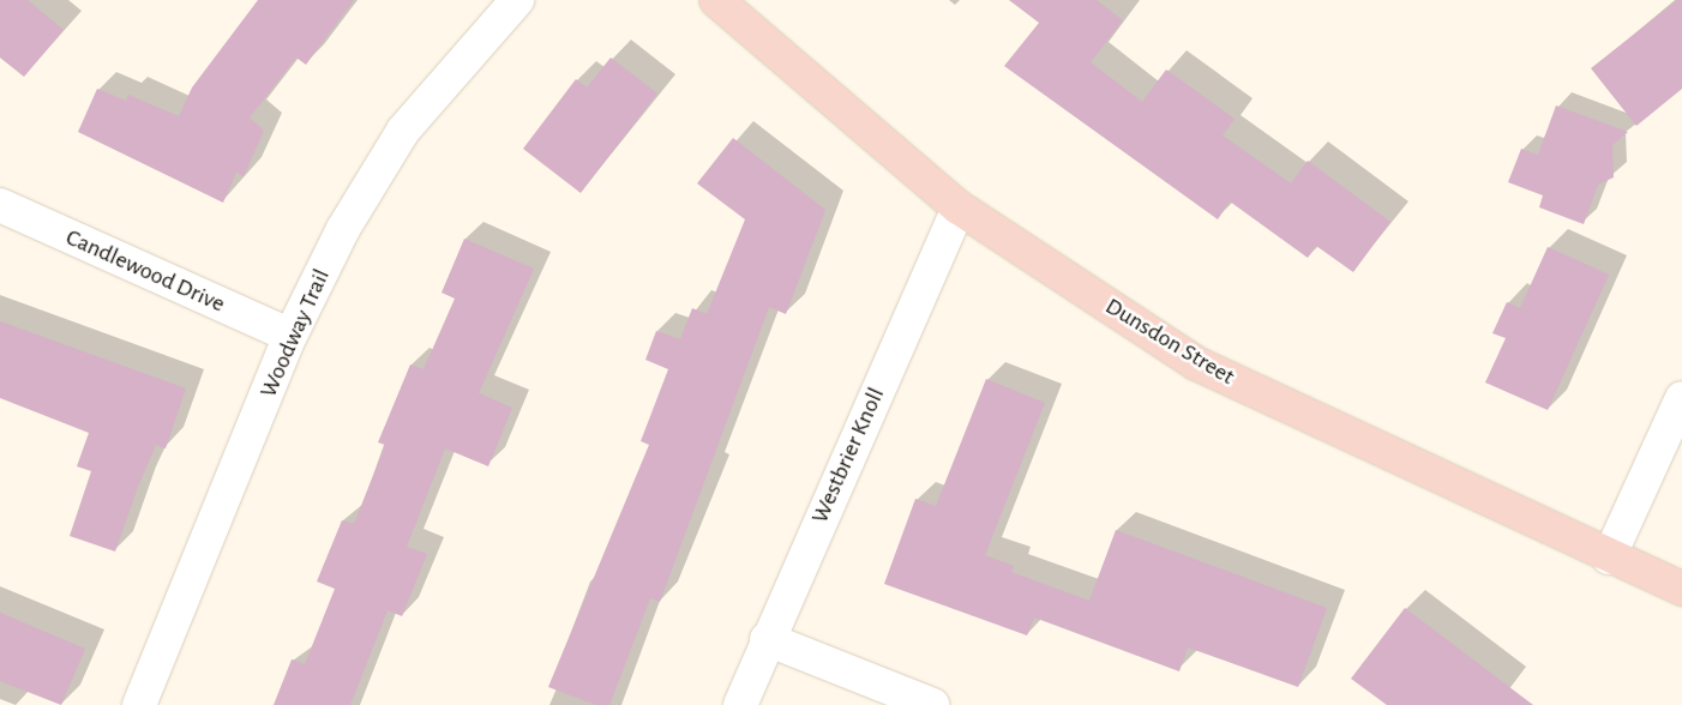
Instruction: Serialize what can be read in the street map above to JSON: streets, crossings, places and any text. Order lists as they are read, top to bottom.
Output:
{
  "streets": {
    "main road": ["Dunsdon Street"],
    "street": ["Candlewood Drive", "Woodway Trail", "Westbrier Knoll"]
  },
  "crossings": [
    ["Candlewood Drive", "Woodway Trail"],
    ["Dunsdon Street", "Westbrier Knoll"]
  ]
}
